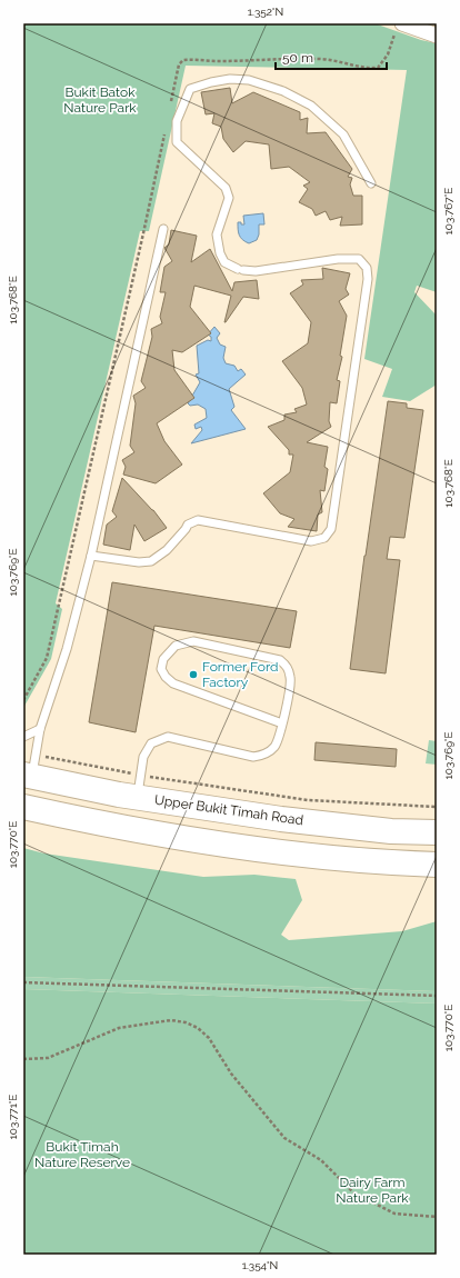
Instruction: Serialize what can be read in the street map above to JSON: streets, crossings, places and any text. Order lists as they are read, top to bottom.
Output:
{
  "streets": {
    "highway": ["Upper Bukit Timah Road"]
  },
  "parks": ["Bukit Batok Nature Park", "Bukit Timah Nature Reserve", "Dairy Farm Nature Park"],
  "places": ["Former Ford Factory"],
  "scale_bar": "50 m",
  "coordinates": [
    "1.352°N",
    "103.767°E",
    "103.768°E",
    "103.769°E",
    "103.770°E",
    "103.771°E",
    "1.354°N"
  ]
}
